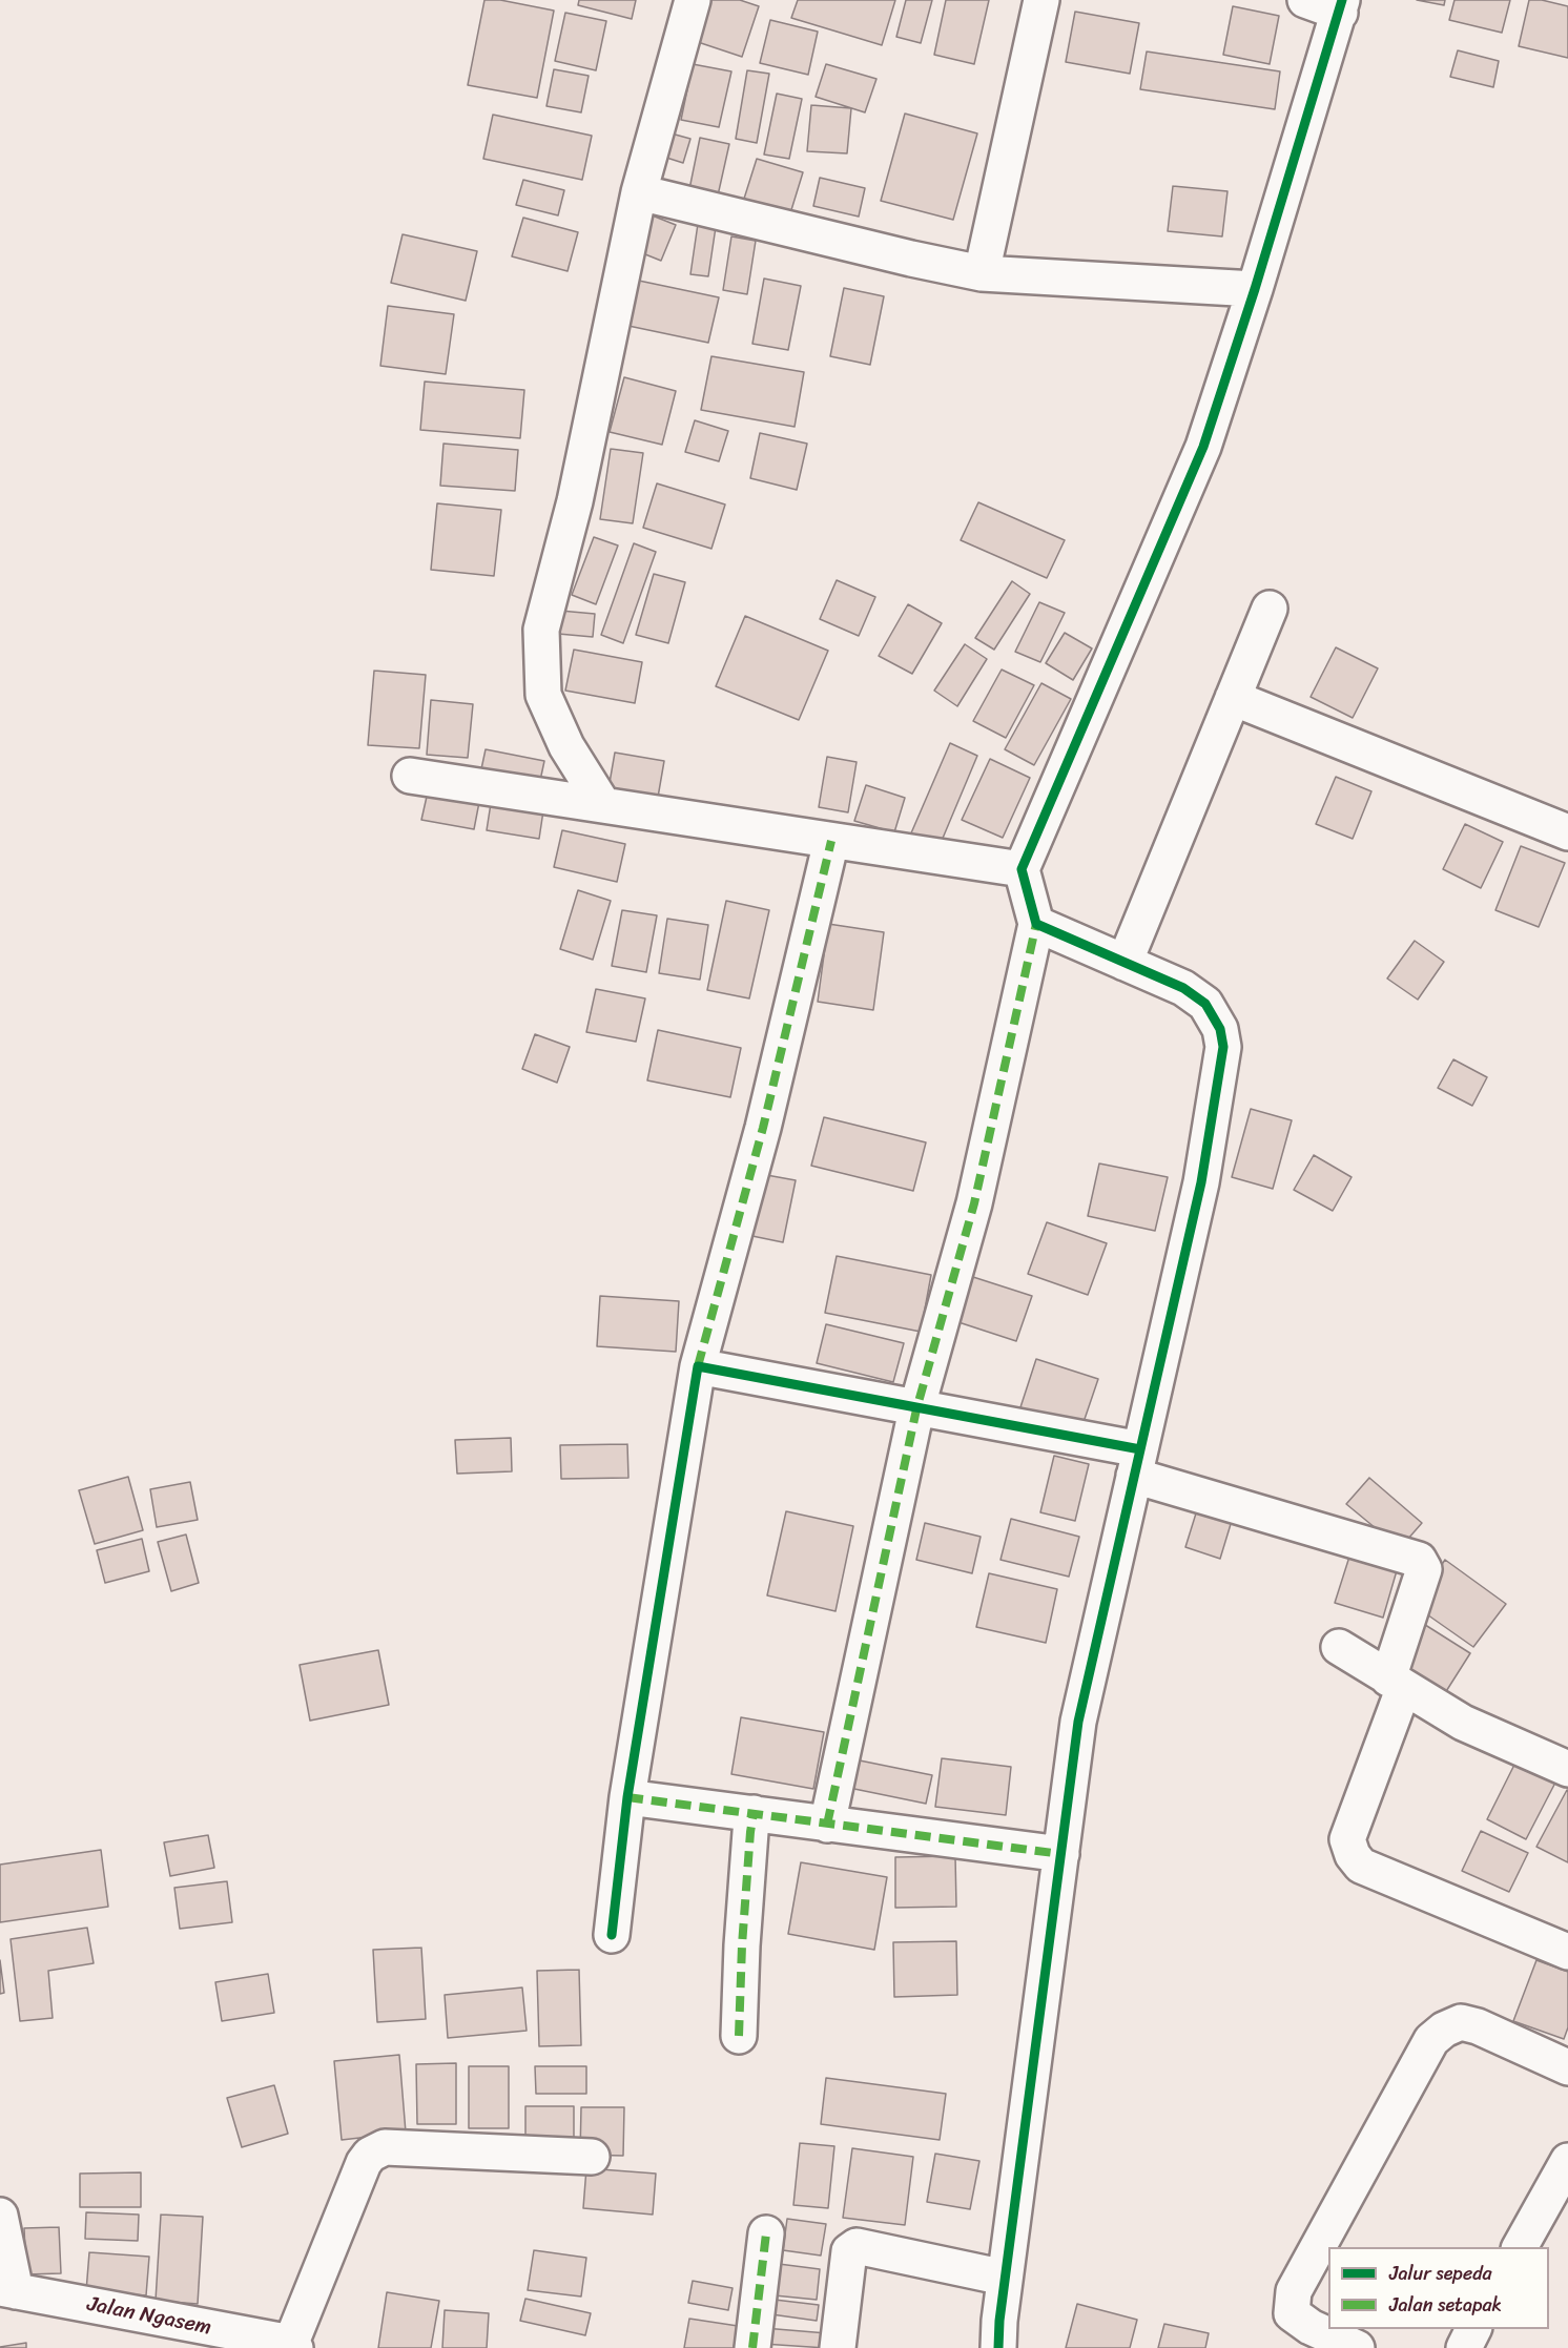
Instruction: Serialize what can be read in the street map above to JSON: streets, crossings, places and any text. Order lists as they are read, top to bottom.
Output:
{
  "streets": {
    "street": ["Jalan Ngasem"]
  },
  "legend": ["Jalur sepeda", "Jalan setapak"]
}
